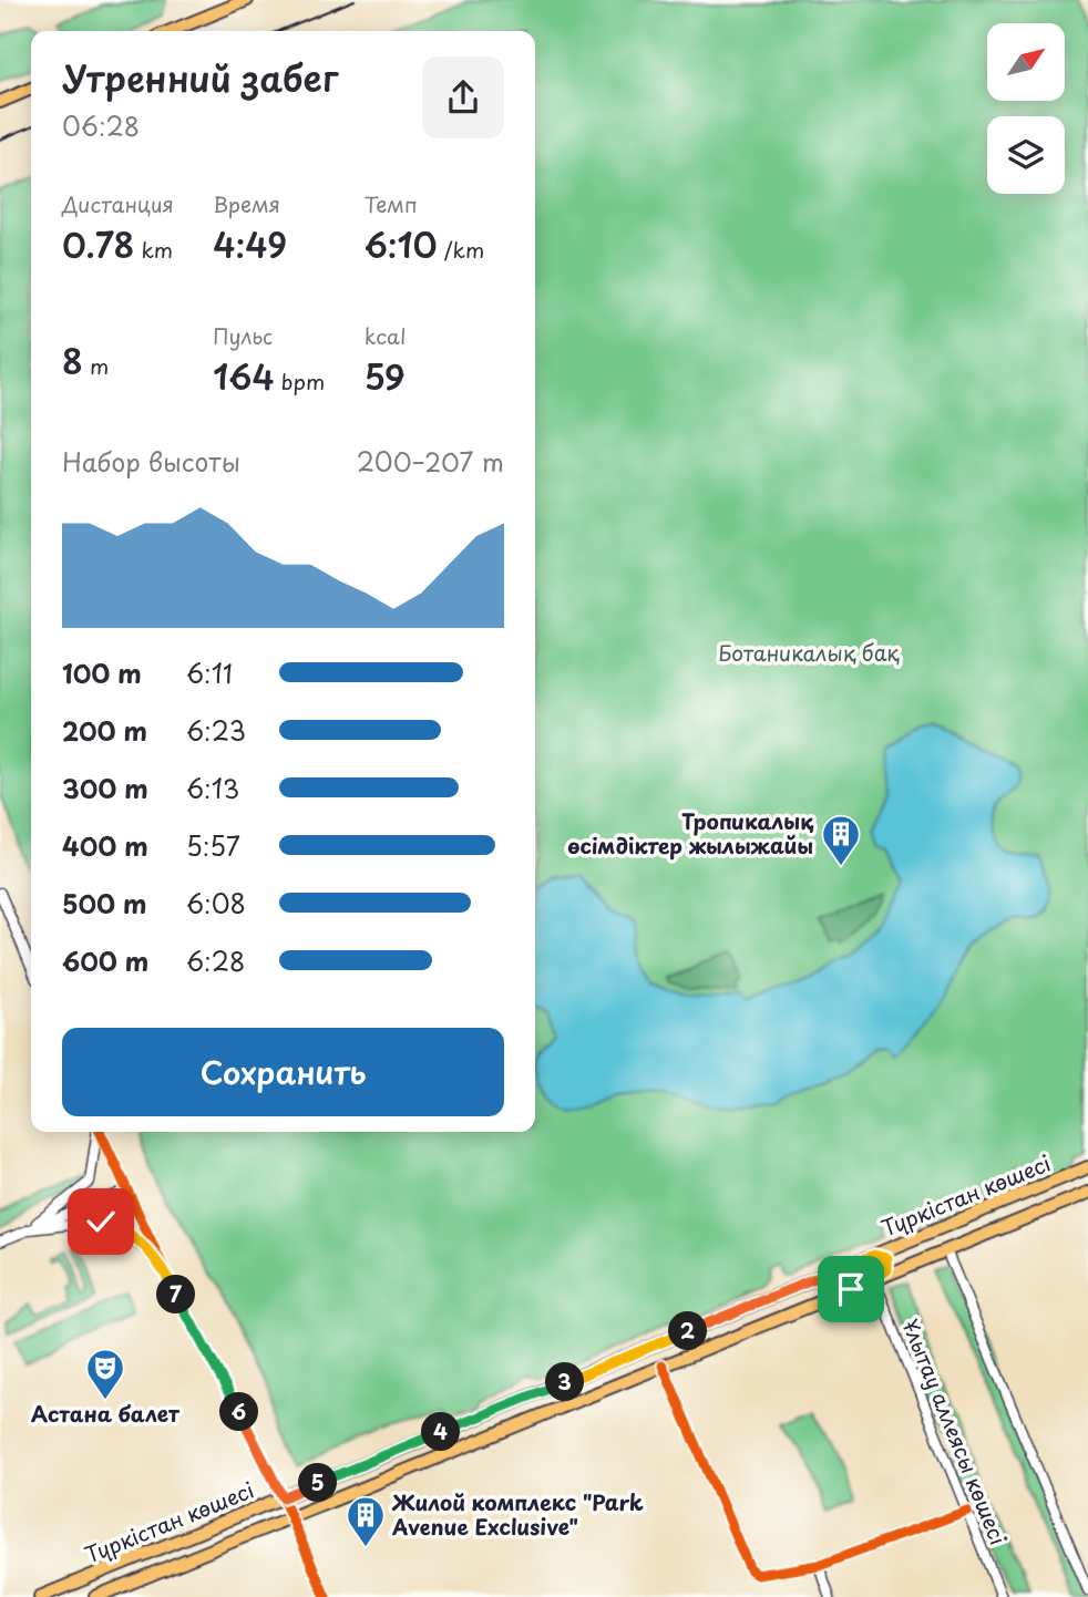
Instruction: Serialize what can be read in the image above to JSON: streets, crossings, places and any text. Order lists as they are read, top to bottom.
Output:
{
  "streets": {
    "main road": ["Түркістан көшесі"],
    "street": ["Ұлытау аллеясы көшесі"]
  },
  "crossings": [
    ["Түркістан көшесі", "Ұлытау аллеясы көшесі"]
  ],
  "parks": ["Ботаникалық бақ"],
  "places": {
    "building": ["Тропикалық өсімдіктер жылыжайы", "Жилой комплекс \"Park Avenue Exclusive\""],
    "theatre": ["Астана балет"]
  },
  "north": "top right",
  "page": {
    "heading": ["Утренний забег", "06:28"],
    "stats": [
      ["Дистанция", "0.78 km"],
      ["Время", "4:49"],
      ["Темп", "6:10 /km"],
      ["8 m"],
      ["Пульс", "164 bpm"],
      ["kcal", "59"]
    ],
    "chart": ["Набор высоты", "200–207 m"],
    "list": [
      {
        "name": "100 m",
        "note": "6:11"
      },
      {
        "name": "200 m",
        "note": "6:23"
      },
      {
        "name": "300 m",
        "note": "6:13"
      },
      {
        "name": "400 m",
        "note": "5:57"
      },
      {
        "name": "500 m",
        "note": "6:08"
      },
      {
        "name": "600 m",
        "note": "6:28"
      }
    ],
    "buttons": "Сохранить",
    "pins": [
      "7",
      "2",
      "3",
      "6",
      "4",
      "5"
    ]
  }
}
